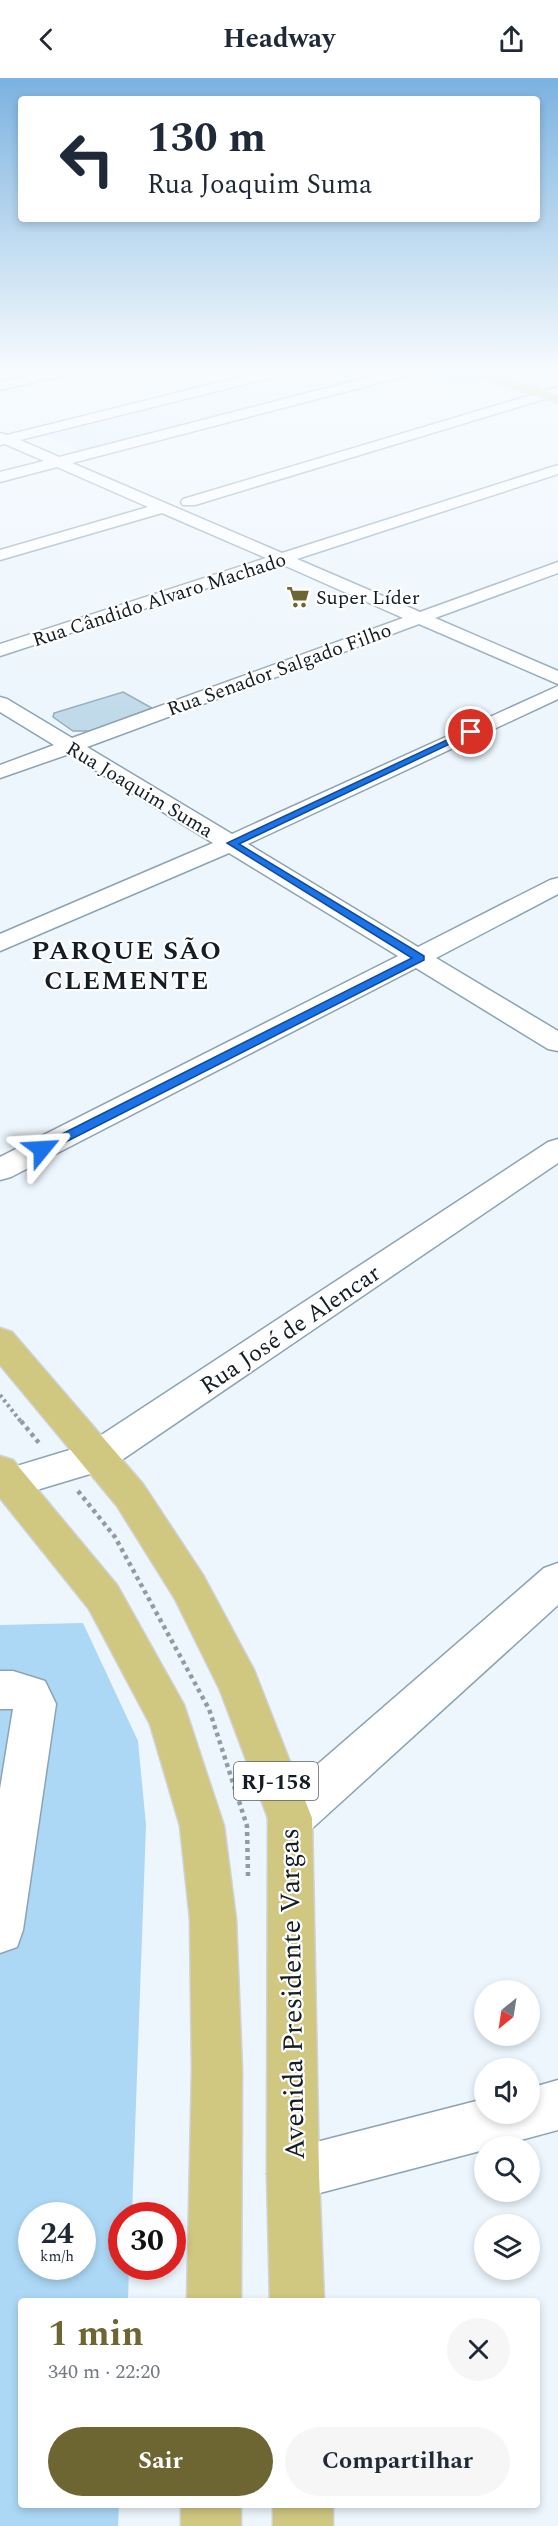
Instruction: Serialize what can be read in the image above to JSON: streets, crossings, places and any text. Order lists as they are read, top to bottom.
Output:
{
  "streets": {
    "main road": ["RJ-158", "Avenida Presidente Vargas"],
    "street": [
      "Rua Cândido Alvaro Machado",
      "Rua Senador Salgado Filho",
      "Rua Joaquim Suma",
      "Rua José de Alencar"
    ]
  },
  "crossings": [
    ["Rua Senador Salgado Filho", "Rua Joaquim Suma"],
    ["Rua José de Alencar", "Avenida Presidente Vargas"]
  ],
  "districts": ["PARQUE SÃO CLEMENTE"],
  "places": {
    "supermarket": ["Super Líder"]
  },
  "north": "bottom left",
  "page": {
    "header": "Headway",
    "turn": ["130 m", "Rua Joaquim Suma"],
    "speed": "24 km/h",
    "limit": "30",
    "heading": ["1 min", "340 m · 22:20"],
    "buttons": ["Sair", "Compartilhar"]
  }
}
